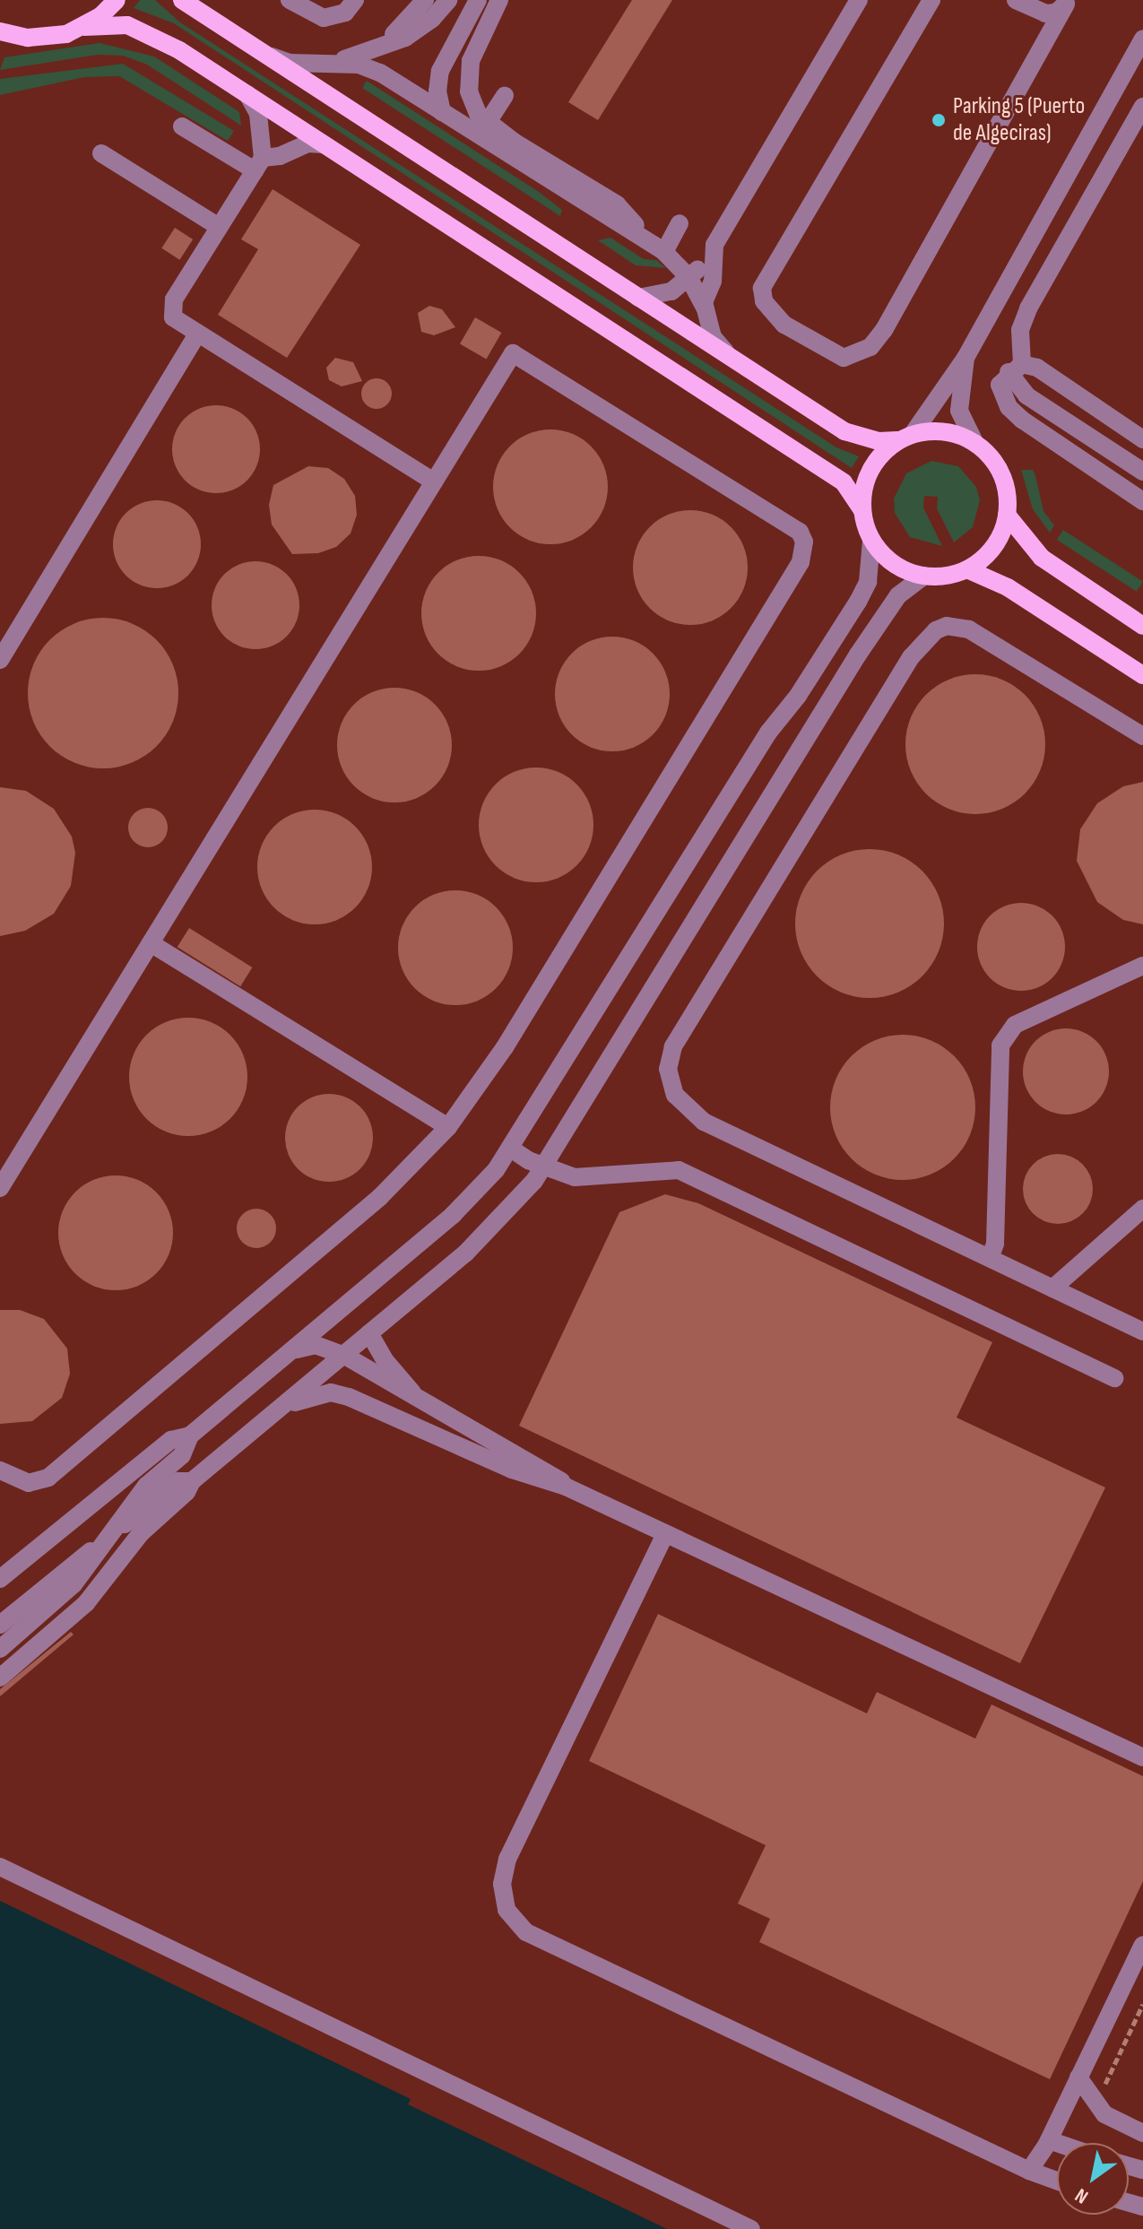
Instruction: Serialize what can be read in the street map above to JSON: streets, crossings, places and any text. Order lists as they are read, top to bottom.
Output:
{
  "places": ["Parking 5 (Puerto de Algeciras)"],
  "north": "bottom left"
}
